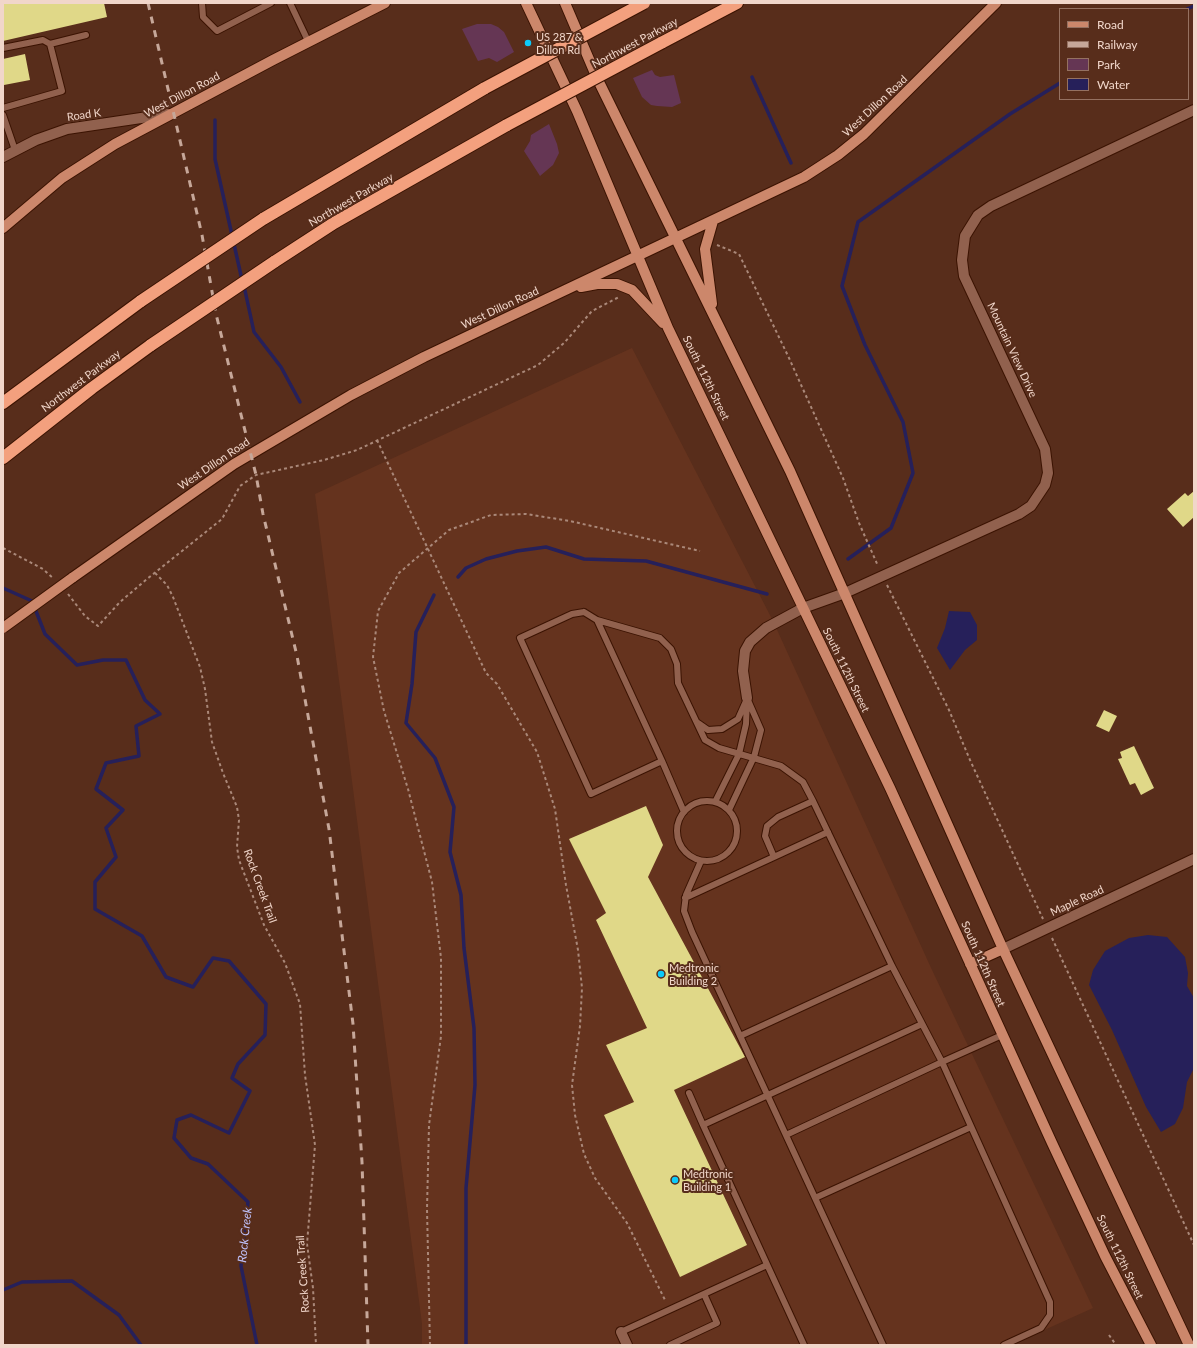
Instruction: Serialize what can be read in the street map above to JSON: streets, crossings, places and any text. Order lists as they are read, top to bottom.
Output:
{
  "streets": {
    "highway": ["Northwest Parkway"],
    "main road": ["West Dillon Road", "South 112th Street", "Maple Road"],
    "street": ["Road K", "Mountain View Drive"],
    "path": ["Rock Creek Trail"]
  },
  "crossings": [
    ["West Dillon Road", "Road K"],
    ["West Dillon Road", "South 112th Street"],
    ["Mountain View Drive", "South 112th Street"],
    ["South 112th Street", "Maple Road"]
  ],
  "water": ["Rock Creek"],
  "places": ["US 287 & Dillon Rd", "Medtronic Building 2", "Medtronic Building 1"],
  "legend": [
    "Road",
    "Railway",
    "Park",
    "Water"
  ]
}
